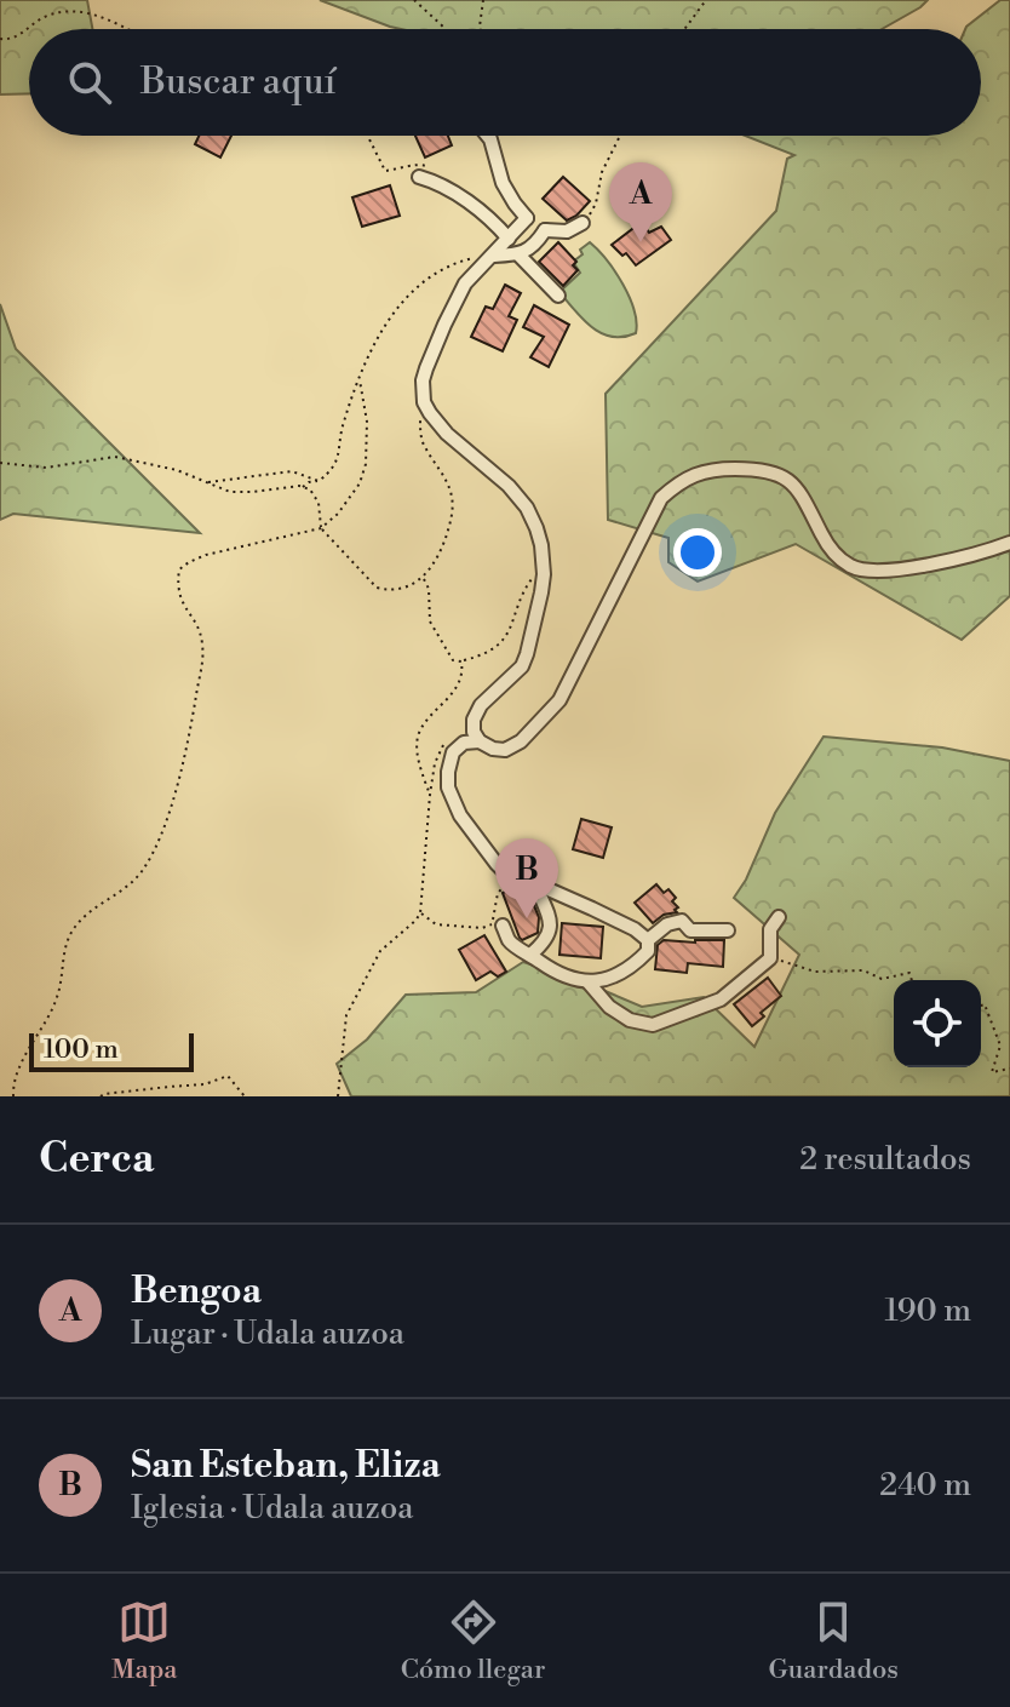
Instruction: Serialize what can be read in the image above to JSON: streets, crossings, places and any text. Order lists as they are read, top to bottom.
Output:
{
  "scale_bar": "100 m",
  "page": {
    "search": "Buscar aquí",
    "pins": ["A", "B"],
    "scale": "100 m",
    "heading": ["Cerca", "2 resultados"],
    "list": [
      {
        "mark": "A",
        "name": "Bengoa",
        "note": "Lugar · Udala auzoa",
        "value": "190 m"
      },
      {
        "mark": "B",
        "name": "San Esteban, Eliza",
        "note": "Iglesia · Udala auzoa",
        "value": "240 m"
      }
    ],
    "nav": ["Mapa", "Cómo llegar", "Guardados"]
  }
}
